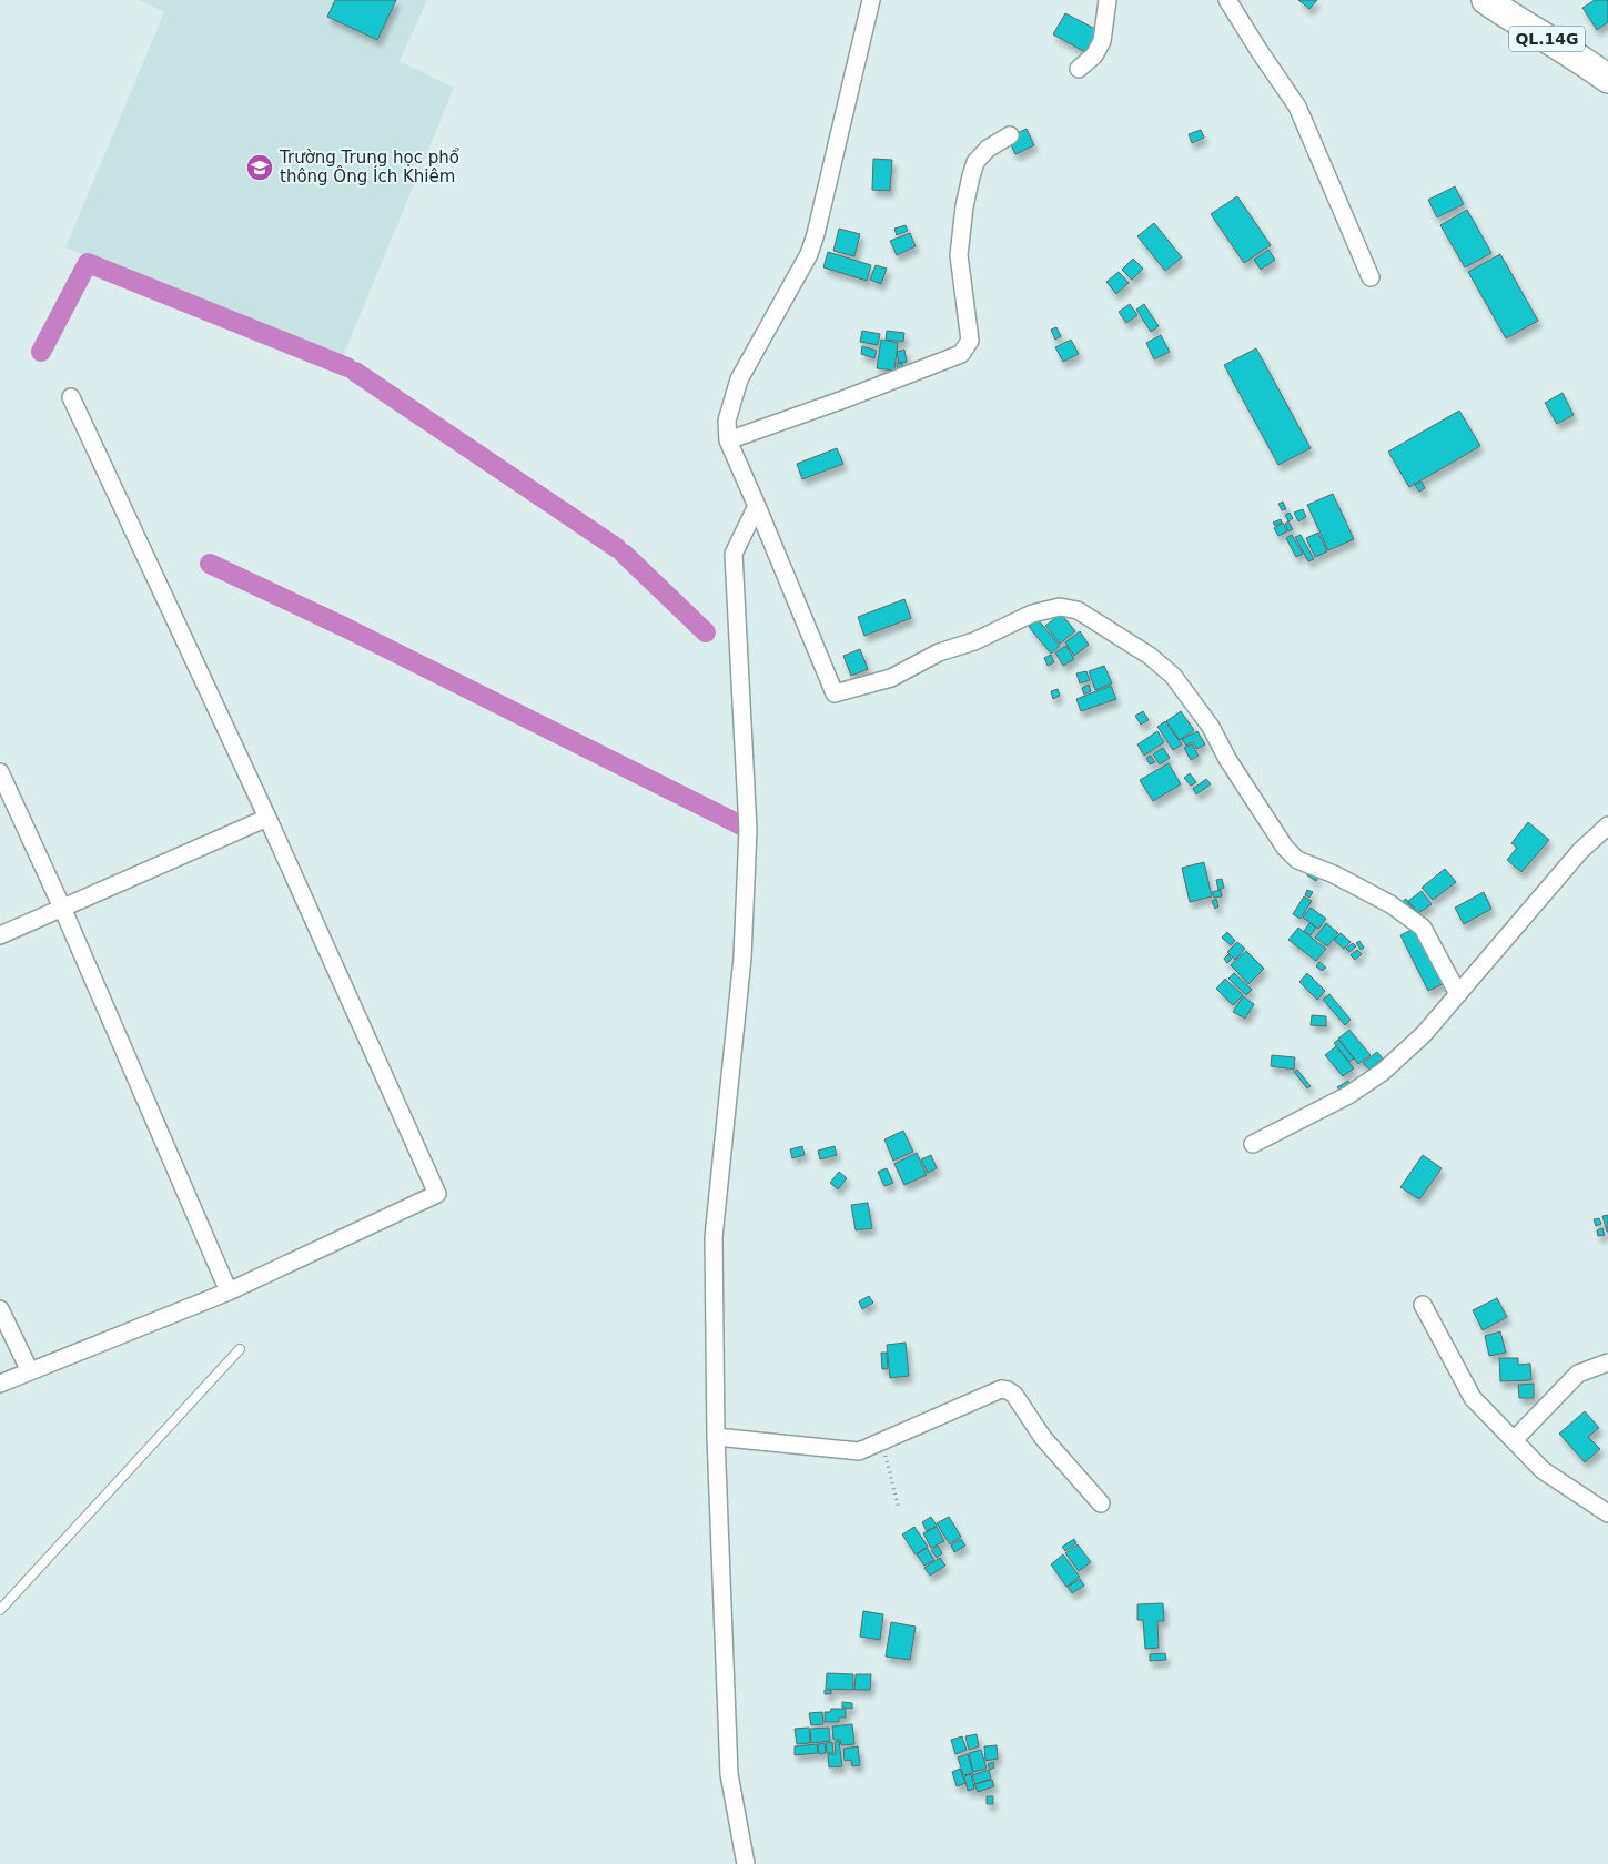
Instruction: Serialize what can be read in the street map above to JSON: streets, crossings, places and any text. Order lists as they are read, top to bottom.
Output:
{
  "streets": {
    "main road": ["QL.14G"]
  },
  "places": {
    "school or university": ["Trường Trung học phổ thông Ông Ích Khiêm"]
  }
}
